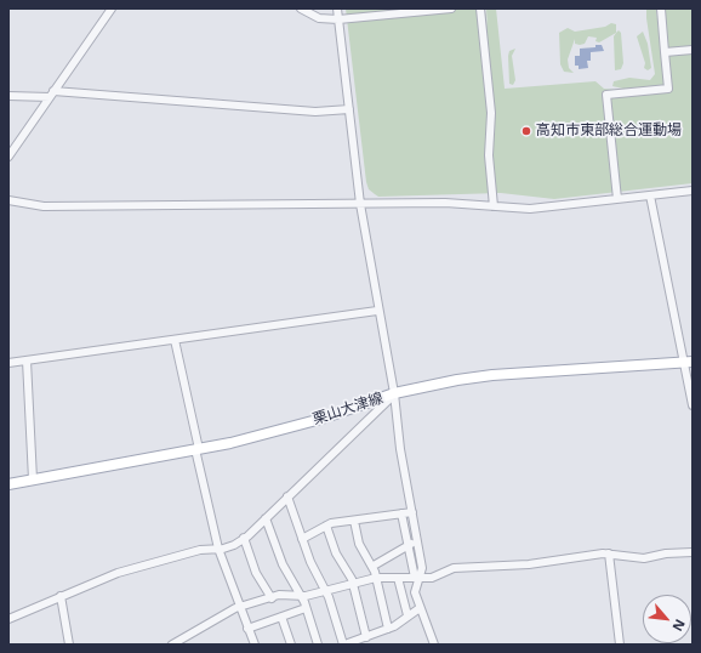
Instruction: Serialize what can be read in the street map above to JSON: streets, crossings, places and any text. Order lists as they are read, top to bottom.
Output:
{
  "streets": {
    "main road": ["栗山大津線"]
  },
  "places": ["高知市東部総合運動場"],
  "north": "bottom right"
}
